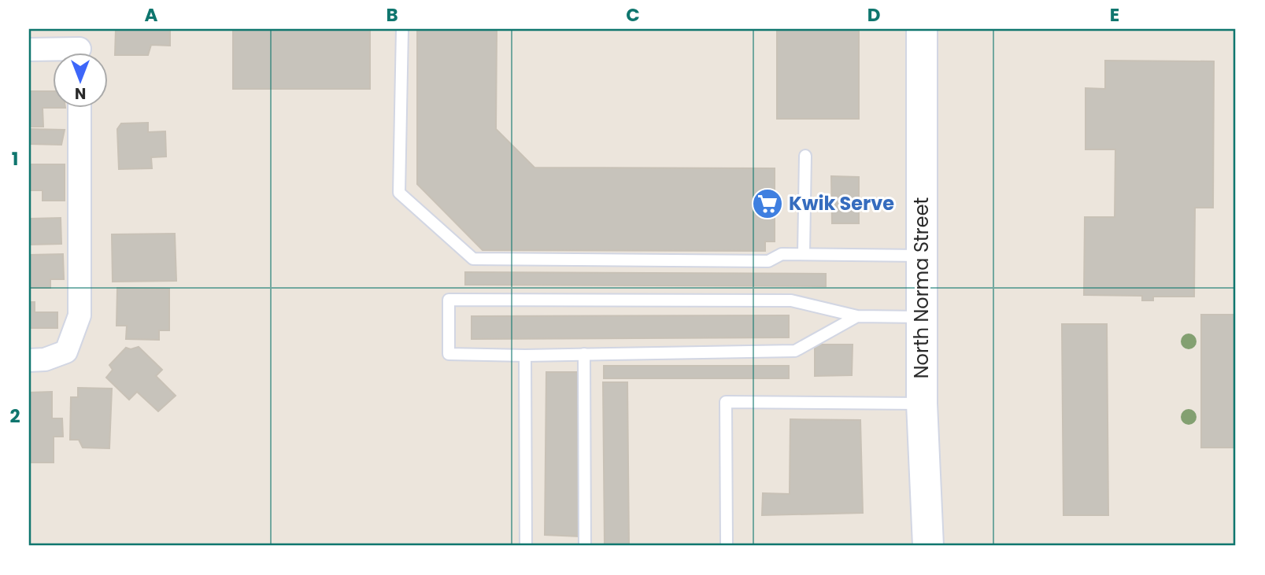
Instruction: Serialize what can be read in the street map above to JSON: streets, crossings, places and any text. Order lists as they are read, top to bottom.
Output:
{
  "streets": {
    "street": ["North Norma Street"]
  },
  "places": {
    "supermarket": ["Kwik Serve"]
  },
  "north": "bottom",
  "grid": {
    "columns": [
      "A",
      "B",
      "C",
      "D",
      "E"
    ],
    "rows": ["1", "2"]
  }
}
